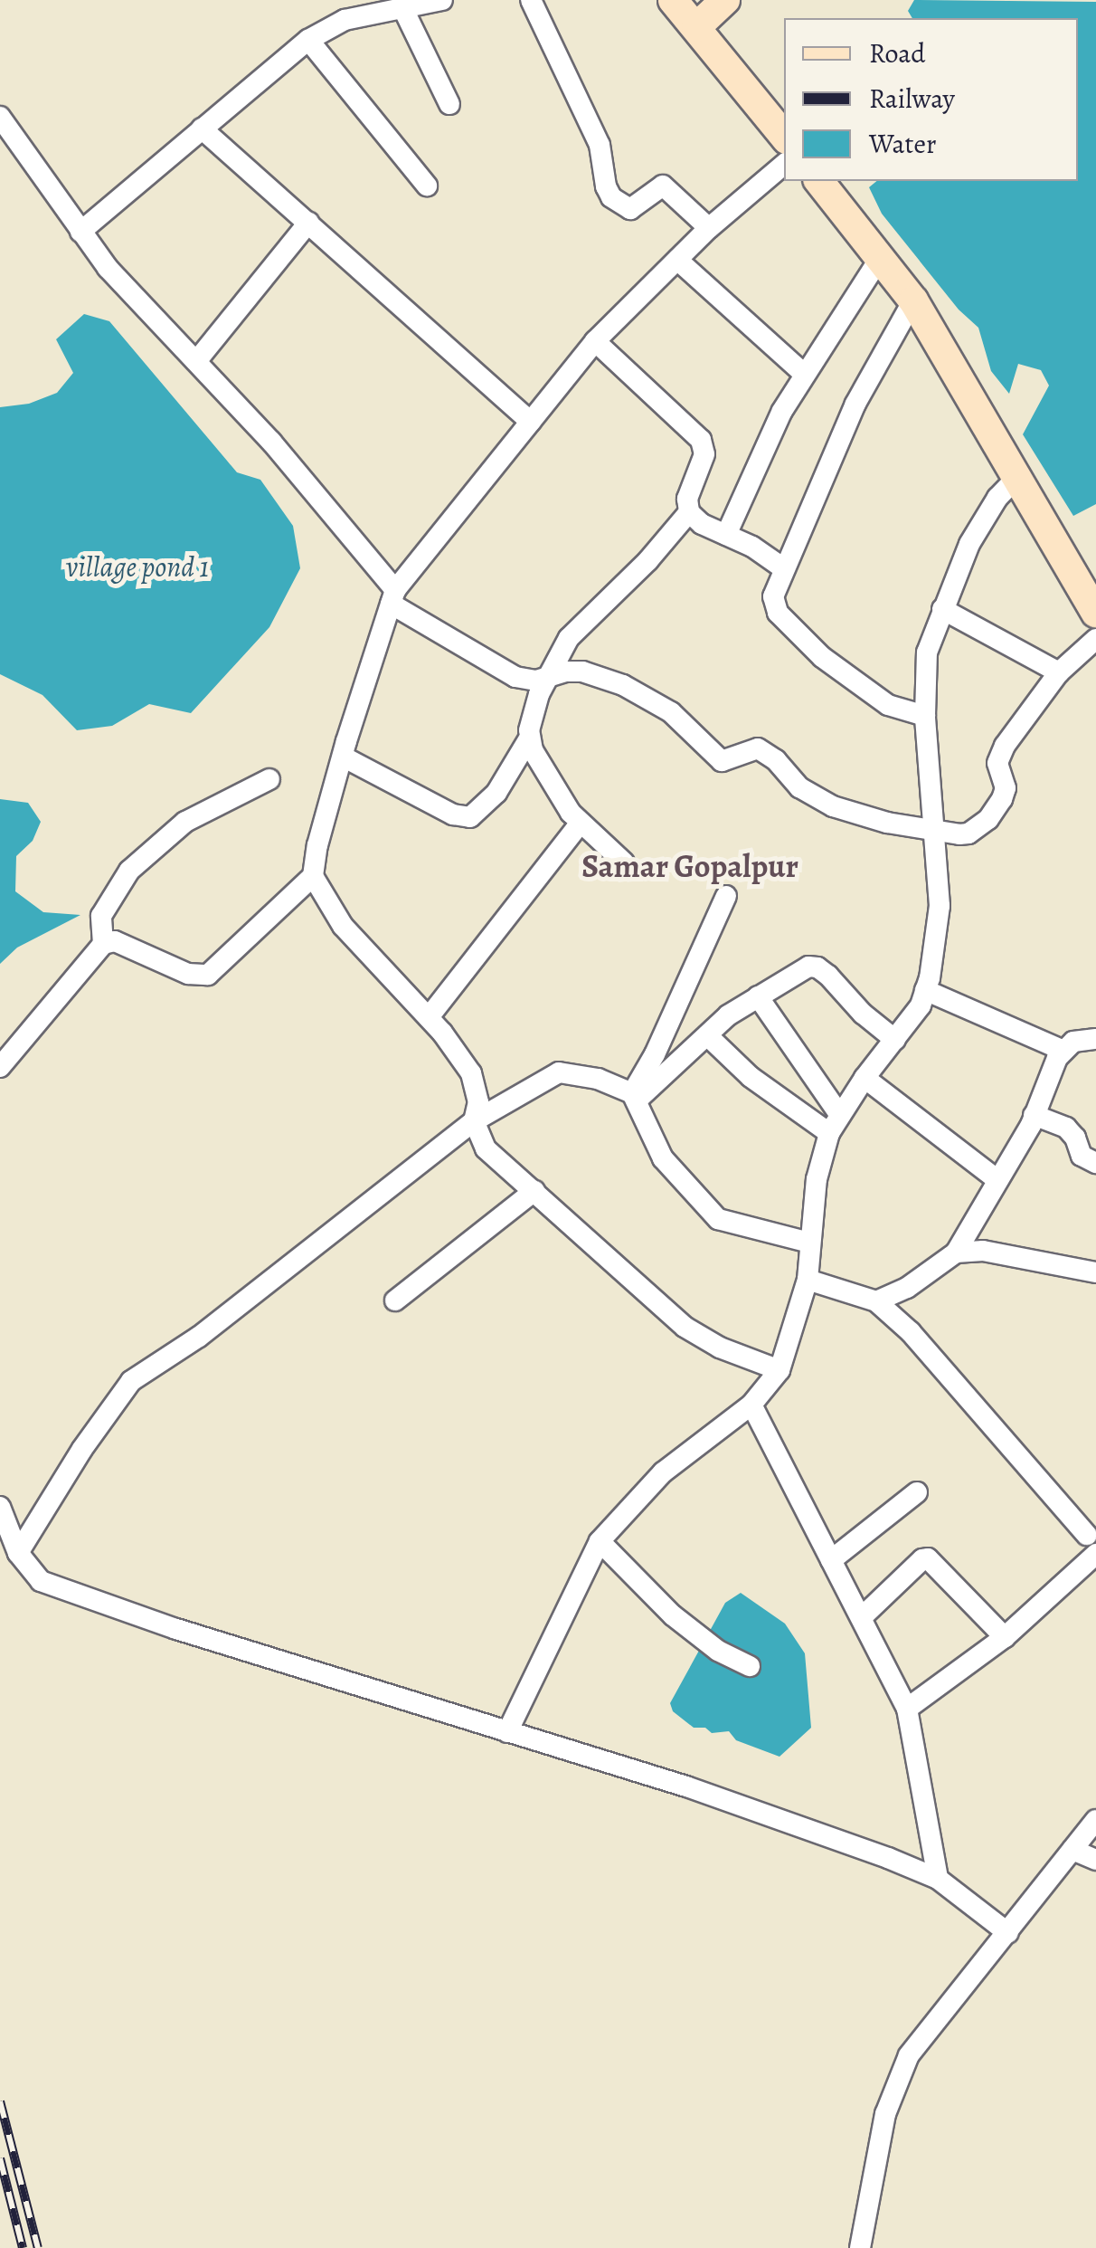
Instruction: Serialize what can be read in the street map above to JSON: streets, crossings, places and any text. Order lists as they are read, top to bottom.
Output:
{
  "districts": ["Samar Gopalpur"],
  "water": ["village pond 1"],
  "legend": ["Road", "Railway", "Water"]
}
